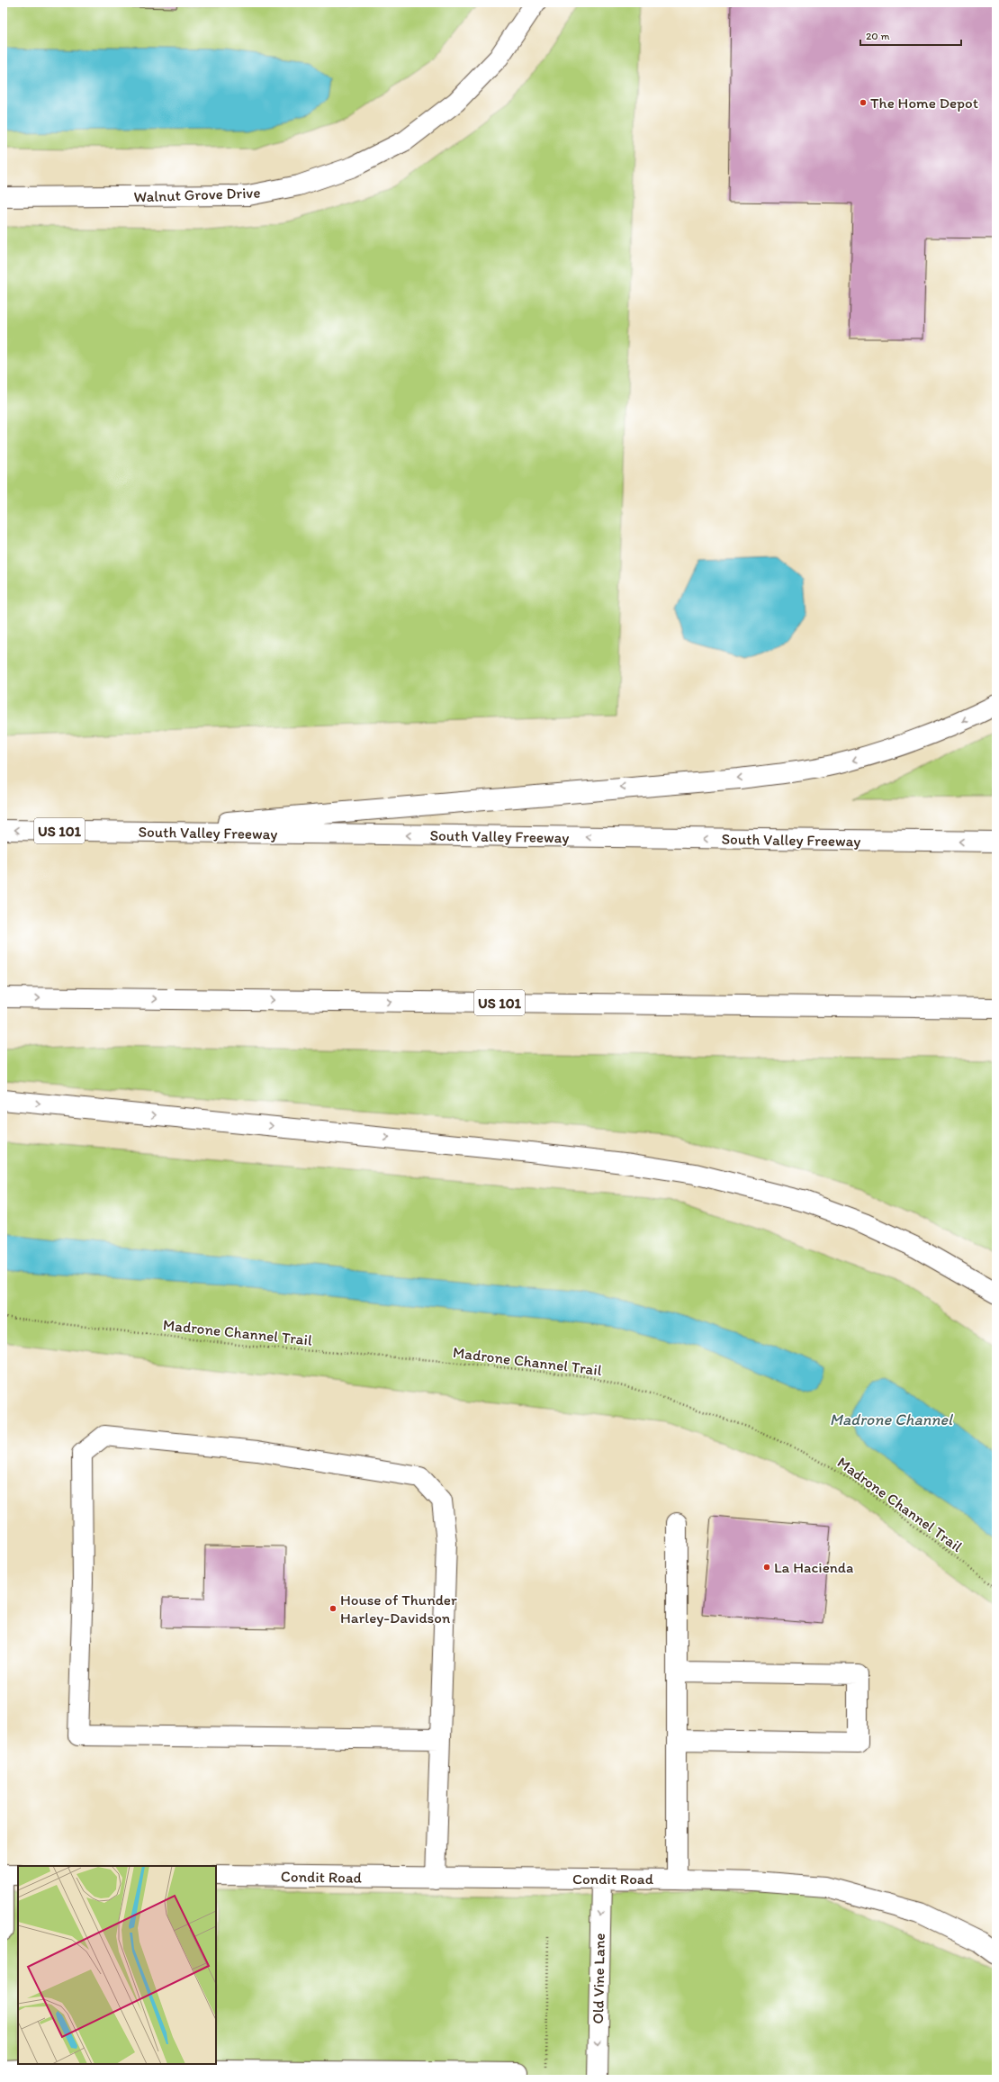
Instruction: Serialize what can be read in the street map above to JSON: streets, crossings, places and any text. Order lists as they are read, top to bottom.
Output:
{
  "streets": {
    "main road": [
      "Walnut Grove Drive",
      "US 101",
      "South Valley Freeway",
      "Condit Road",
      "Old Vine Lane"
    ],
    "path": ["Madrone Channel Trail"]
  },
  "crossings": [
    ["Condit Road", "Old Vine Lane"]
  ],
  "one_way": ["Old Vine Lane"],
  "water": ["Madrone Channel"],
  "places": ["The Home Depot", "La Hacienda", "House of Thunder Harley-Davidson"],
  "scale_bar": "20 m"
}
